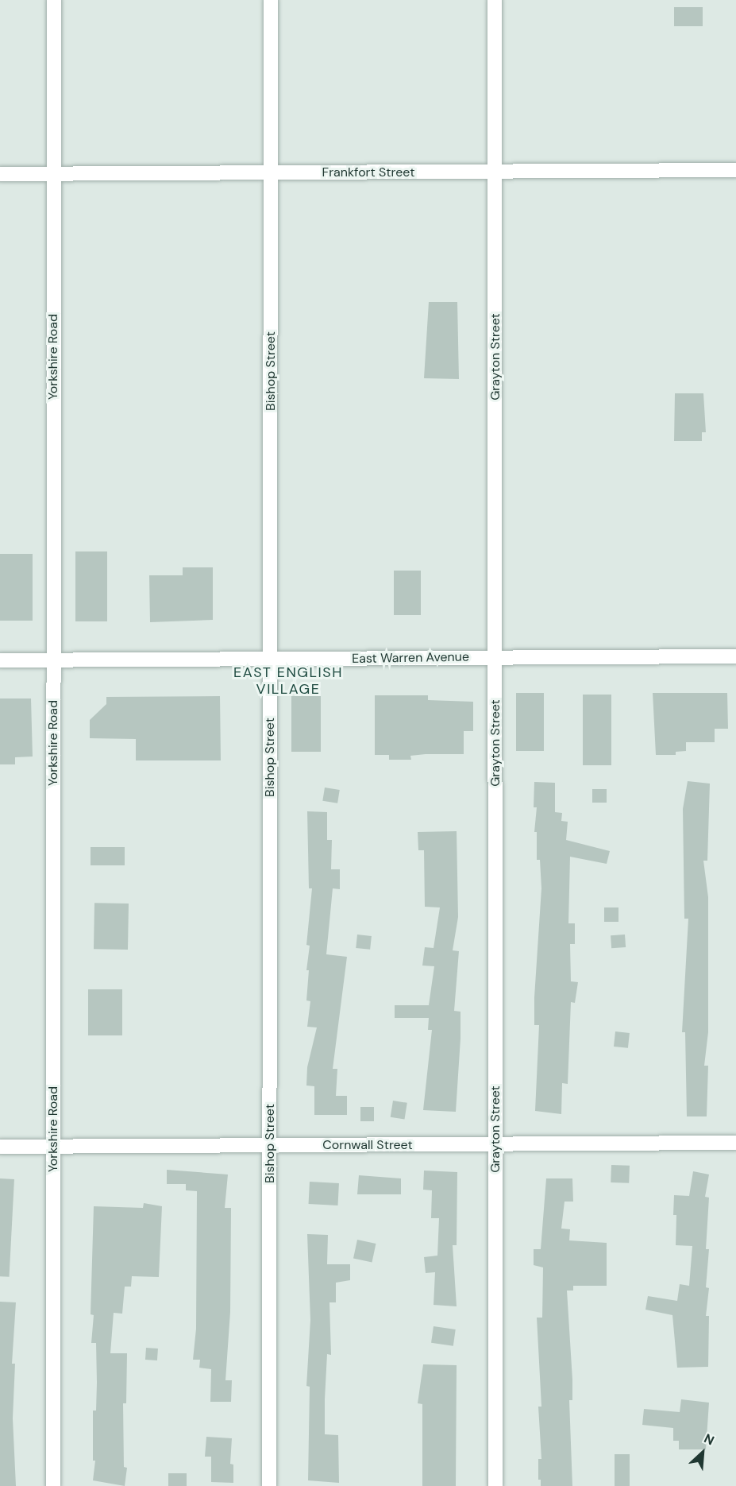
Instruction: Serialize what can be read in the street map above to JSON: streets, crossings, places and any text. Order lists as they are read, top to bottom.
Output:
{
  "streets": {
    "street": [
      "Frankfort Street",
      "Yorkshire Road",
      "Grayton Street",
      "Bishop Street",
      "East Warren Avenue",
      "Cornwall Street"
    ]
  },
  "crossings": [
    ["Frankfort Street", "Yorkshire Road"],
    ["Frankfort Street", "Grayton Street"],
    ["Frankfort Street", "Bishop Street"],
    ["Yorkshire Road", "East Warren Avenue"],
    ["Yorkshire Road", "Cornwall Street"],
    ["Grayton Street", "East Warren Avenue"],
    ["Grayton Street", "Cornwall Street"],
    ["Bishop Street", "East Warren Avenue"],
    ["Bishop Street", "Cornwall Street"]
  ],
  "districts": ["EAST ENGLISH VILLAGE"],
  "north": "top right"
}
